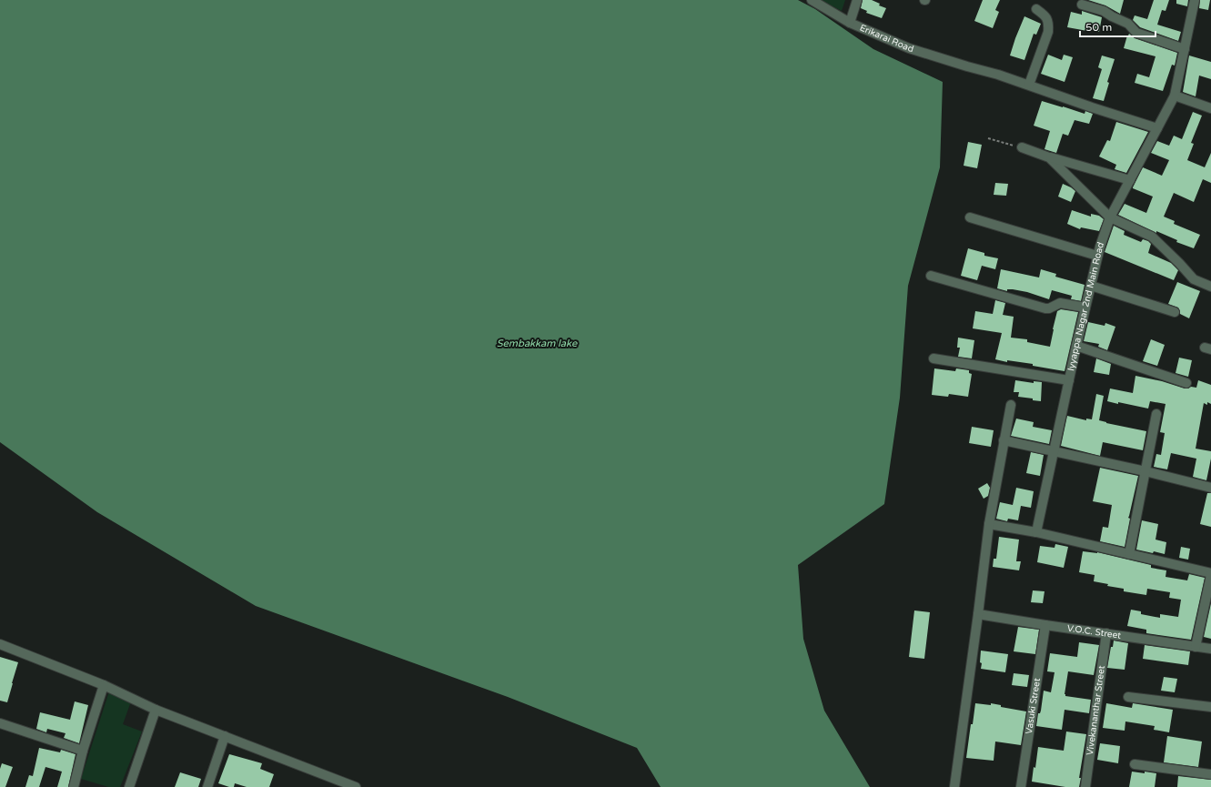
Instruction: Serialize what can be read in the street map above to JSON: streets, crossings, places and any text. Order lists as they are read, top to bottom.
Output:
{
  "streets": {
    "street": [
      "Erikarai Road",
      "Iyyappa Nagar 2nd Main Road",
      "V.O.C. Street",
      "Vasuki Street",
      "Vivekananthar Street"
    ]
  },
  "crossings": [
    ["Erikarai Road", "Iyyappa Nagar 2nd Main Road"],
    ["V.O.C. Street", "Vasuki Street"],
    ["V.O.C. Street", "Vivekananthar Street"]
  ],
  "water": ["Sembakkam lake"],
  "scale_bar": "50 m"
}
